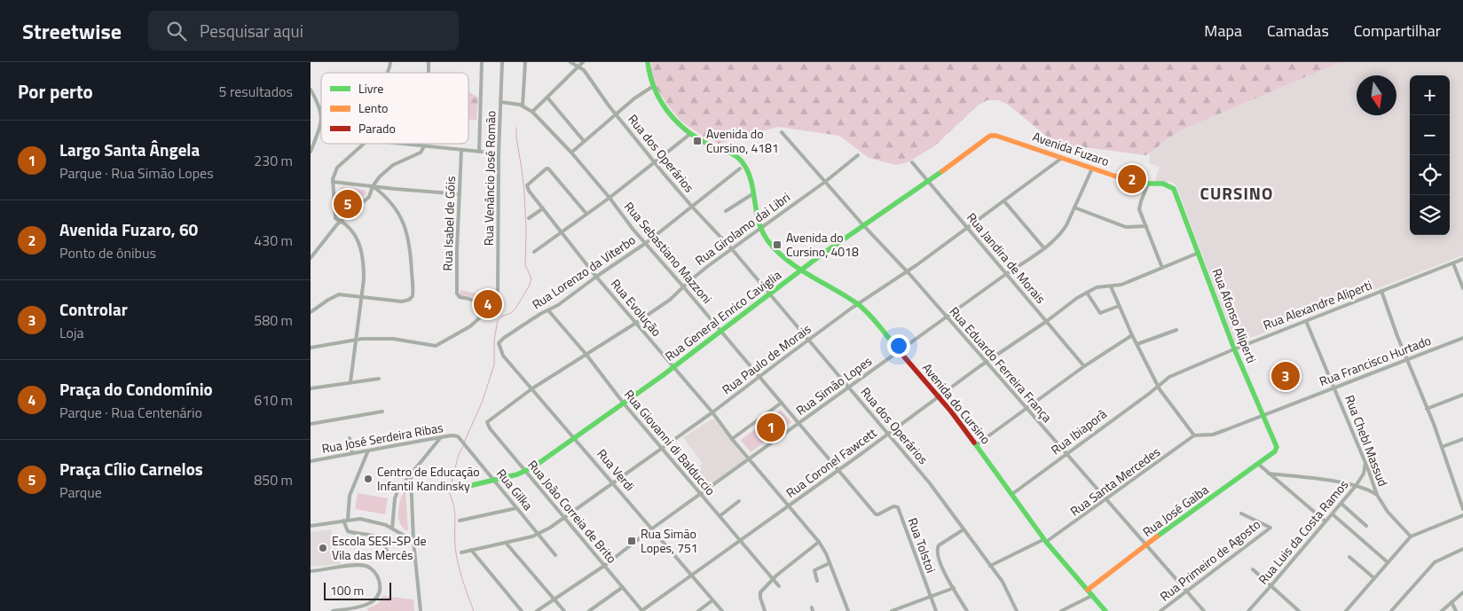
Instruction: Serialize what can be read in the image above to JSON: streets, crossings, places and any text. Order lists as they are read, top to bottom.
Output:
{
  "streets": {
    "street": [
      "Avenida Fuzaro",
      "Rua dos Operários",
      "Rua Venâncio José Romão",
      "Rua Isabel de Góis",
      "Rua Girolamo dai Libri",
      "Rua Sebastiano Mazzoni",
      "Rua Jandira de Morais",
      "Rua Lorenzo da Viterbo",
      "Rua Alexandre Aliperti",
      "Rua Evolução",
      "Rua General Enrico Caviglia",
      "Rua Afonso Aliperti",
      "Rua Paulo de Morais",
      "Rua Francisco Hurtado",
      "Rua Eduardo Ferreira França",
      "Rua Simão Lopes",
      "Avenida do Cursino",
      "Rua Ibiaporã",
      "Rua José Serdeira Ribas",
      "Rua Chebl Massud",
      "Rua Giovanni di Balduccio",
      "Rua Coronel Fawcett",
      "Rua Verdi",
      "Rua Santa Mercedes",
      "Rua Gilka",
      "Rua José Gaiba",
      "Rua João Correia de Brito",
      "Rua Luis da Costa Ramos",
      "Rua Tolstoi",
      "Rua Primeiro de Agosto"
    ]
  },
  "crossings": [
    ["Avenida Fuzaro", "Rua General Enrico Caviglia"],
    ["Avenida Fuzaro", "Rua Afonso Aliperti"],
    ["Avenida Fuzaro", "Rua Paulo de Morais"],
    ["Avenida Fuzaro", "Rua Simão Lopes"],
    ["Rua dos Operários", "Rua Girolamo dai Libri"],
    ["Rua dos Operários", "Rua Lorenzo da Viterbo"],
    ["Rua dos Operários", "Rua General Enrico Caviglia"],
    ["Rua dos Operários", "Rua Paulo de Morais"],
    ["Rua dos Operários", "Rua Simão Lopes"],
    ["Rua dos Operários", "Rua Coronel Fawcett"],
    ["Rua dos Operários", "Rua Santa Mercedes"],
    ["Rua Venâncio José Romão", "Rua Sebastiano Mazzoni"],
    ["Rua Girolamo dai Libri", "Rua Sebastiano Mazzoni"],
    ["Rua Girolamo dai Libri", "Rua Evolução"],
    ["Rua Girolamo dai Libri", "Rua Eduardo Ferreira França"],
    ["Rua Girolamo dai Libri", "Avenida do Cursino"],
    ["Rua Girolamo dai Libri", "Rua Giovanni di Balduccio"],
    ["Rua Girolamo dai Libri", "Rua Verdi"],
    ["Rua Girolamo dai Libri", "Rua João Correia de Brito"],
    ["Rua Sebastiano Mazzoni", "Rua Lorenzo da Viterbo"],
    ["Rua Sebastiano Mazzoni", "Rua General Enrico Caviglia"],
    ["Rua Sebastiano Mazzoni", "Rua Paulo de Morais"],
    ["Rua Sebastiano Mazzoni", "Rua Simão Lopes"],
    ["Rua Sebastiano Mazzoni", "Rua Coronel Fawcett"],
    ["Rua Sebastiano Mazzoni", "Rua Tolstoi"],
    ["Rua Jandira de Morais", "Rua General Enrico Caviglia"],
    ["Rua Jandira de Morais", "Rua Paulo de Morais"],
    ["Rua Jandira de Morais", "Rua Simão Lopes"],
    ["Rua Jandira de Morais", "Rua Coronel Fawcett"],
    ["Rua Lorenzo da Viterbo", "Rua Evolução"],
    ["Rua Lorenzo da Viterbo", "Rua Giovanni di Balduccio"],
    ["Rua Lorenzo da Viterbo", "Rua Verdi"],
    ["Rua Alexandre Aliperti", "Rua Afonso Aliperti"],
    ["Rua Alexandre Aliperti", "Rua Ibiaporã"],
    ["Rua Alexandre Aliperti", "Rua Chebl Massud"],
    ["Rua Evolução", "Rua General Enrico Caviglia"],
    ["Rua Evolução", "Rua Paulo de Morais"],
    ["Rua Evolução", "Rua Simão Lopes"],
    ["Rua Evolução", "Rua Coronel Fawcett"],
    ["Rua General Enrico Caviglia", "Rua Eduardo Ferreira França"],
    ["Rua General Enrico Caviglia", "Avenida do Cursino"],
    ["Rua General Enrico Caviglia", "Rua Giovanni di Balduccio"],
    ["Rua General Enrico Caviglia", "Rua Verdi"],
    ["Rua General Enrico Caviglia", "Rua Gilka"],
    ["Rua General Enrico Caviglia", "Rua João Correia de Brito"],
    ["Rua Afonso Aliperti", "Rua Francisco Hurtado"],
    ["Rua Afonso Aliperti", "Rua Coronel Fawcett"],
    ["Rua Afonso Aliperti", "Rua José Gaiba"],
    ["Rua Paulo de Morais", "Rua Eduardo Ferreira França"],
    ["Rua Paulo de Morais", "Avenida do Cursino"],
    ["Rua Paulo de Morais", "Rua Giovanni di Balduccio"],
    ["Rua Paulo de Morais", "Rua Verdi"],
    ["Rua Paulo de Morais", "Rua Gilka"],
    ["Rua Paulo de Morais", "Rua João Correia de Brito"],
    ["Rua Francisco Hurtado", "Rua Chebl Massud"],
    ["Rua Francisco Hurtado", "Rua Santa Mercedes"],
    ["Rua Eduardo Ferreira França", "Rua Simão Lopes"],
    ["Rua Eduardo Ferreira França", "Rua Ibiaporã"],
    ["Rua Eduardo Ferreira França", "Rua Coronel Fawcett"],
    ["Rua Eduardo Ferreira França", "Rua Santa Mercedes"],
    ["Rua Eduardo Ferreira França", "Rua José Gaiba"],
    ["Rua Eduardo Ferreira França", "Rua Primeiro de Agosto"],
    ["Rua Simão Lopes", "Avenida do Cursino"],
    ["Rua Simão Lopes", "Rua Giovanni di Balduccio"],
    ["Rua Simão Lopes", "Rua Verdi"],
    ["Rua Simão Lopes", "Rua João Correia de Brito"],
    ["Avenida do Cursino", "Rua Ibiaporã"],
    ["Avenida do Cursino", "Rua Coronel Fawcett"],
    ["Avenida do Cursino", "Rua Santa Mercedes"],
    ["Avenida do Cursino", "Rua José Gaiba"],
    ["Rua José Serdeira Ribas", "Rua Gilka"],
    ["Rua Chebl Massud", "Rua Luis da Costa Ramos"],
    ["Rua Giovanni di Balduccio", "Rua Coronel Fawcett"],
    ["Rua Coronel Fawcett", "Rua Verdi"],
    ["Rua Coronel Fawcett", "Rua João Correia de Brito"]
  ],
  "districts": ["CURSINO"],
  "places": {
    "transit": ["Avenida do Cursino, 4181", "Avenida do Cursino, 4018", "Rua Simão Lopes, 751"],
    "other": ["Centro de Educação Infantil Kandinsky", "Escola SESI-SP de Vila das Mercês"]
  },
  "legend": ["Livre", "Lento", "Parado"],
  "scale_bar": "100 m",
  "north": "bottom",
  "page": {
    "header": "Streetwise",
    "search": "Pesquisar aqui",
    "nav": ["Mapa", "Camadas", "Compartilhar"],
    "heading": ["Por perto", "5 resultados"],
    "map_buttons": ["+", "−"],
    "list": [
      {
        "mark": "1",
        "name": "Largo Santa Ângela",
        "note": "Parque · Rua Simão Lopes",
        "value": "230 m"
      },
      {
        "mark": "2",
        "name": "Avenida Fuzaro, 60",
        "note": "Ponto de ônibus",
        "value": "430 m"
      },
      {
        "mark": "3",
        "name": "Controlar",
        "note": "Loja",
        "value": "580 m"
      },
      {
        "mark": "4",
        "name": "Praça do Condomínio",
        "note": "Parque · Rua Centenário",
        "value": "610 m"
      },
      {
        "mark": "5",
        "name": "Praça Cílio Carnelos",
        "note": "Parque",
        "value": "850 m"
      }
    ],
    "pins": [
      "2",
      "5",
      "4",
      "3",
      "1"
    ],
    "scale": "100 m"
  }
}
